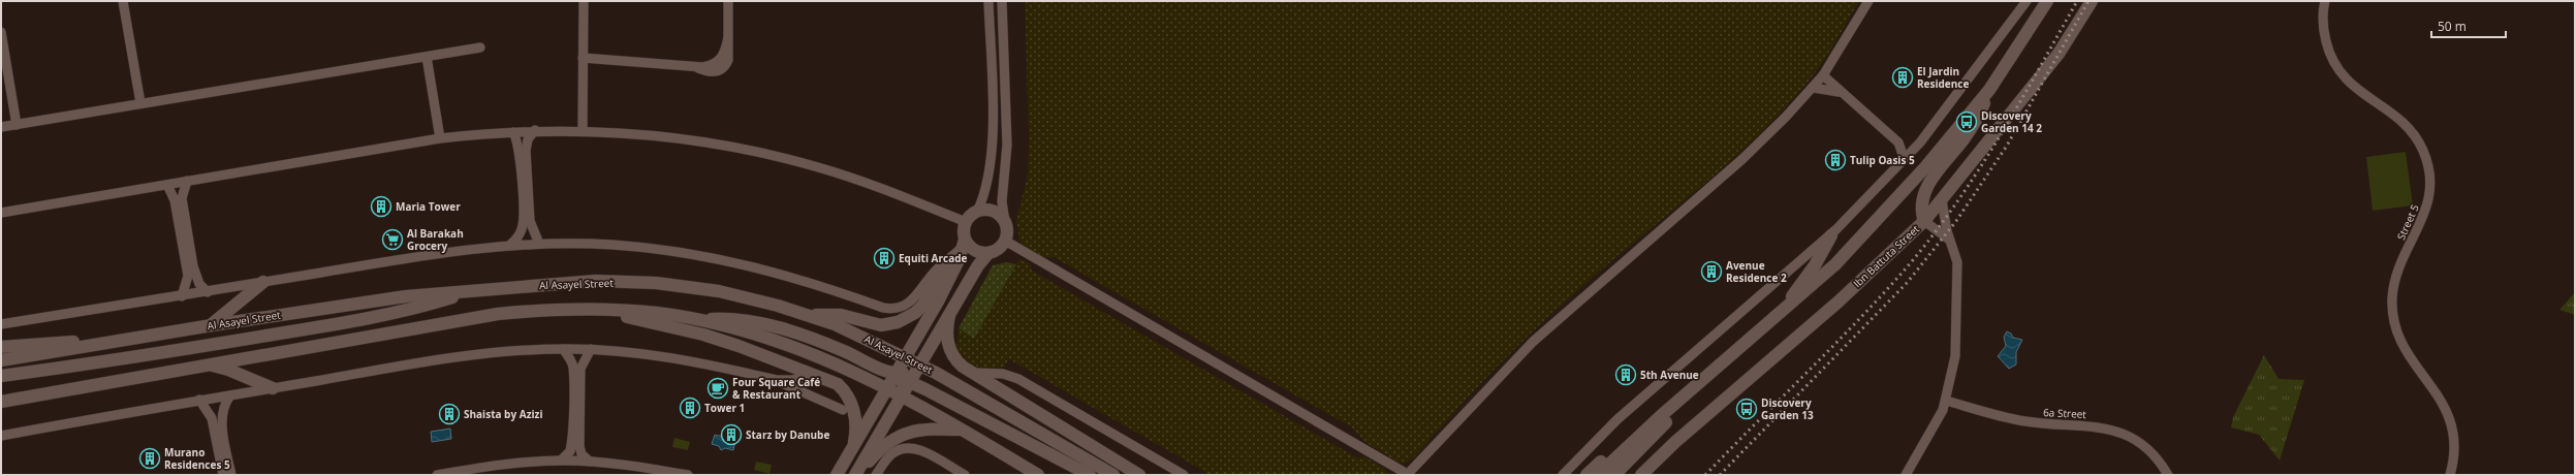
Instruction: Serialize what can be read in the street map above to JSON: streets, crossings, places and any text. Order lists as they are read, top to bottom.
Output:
{
  "streets": {
    "main road": ["Ibn Battuta Street", "Al Asayel Street"],
    "street": ["Street 5", "6a Street"]
  },
  "places": {
    "building": [
      "El Jardin Residence",
      "Tulip Oasis 5",
      "Maria Tower",
      "Equiti Arcade",
      "Avenue Residence 2",
      "5th Avenue",
      "Tower 1",
      "Shaista by Azizi",
      "Starz by Danube",
      "Murano Residences 5"
    ],
    "bus stop": ["Discovery Garden 14 2", "Discovery Garden 13"],
    "supermarket": ["Al Barakah Grocery"],
    "cafe": ["Four Square Café & Restaurant"]
  },
  "scale_bar": "50 m"
}
